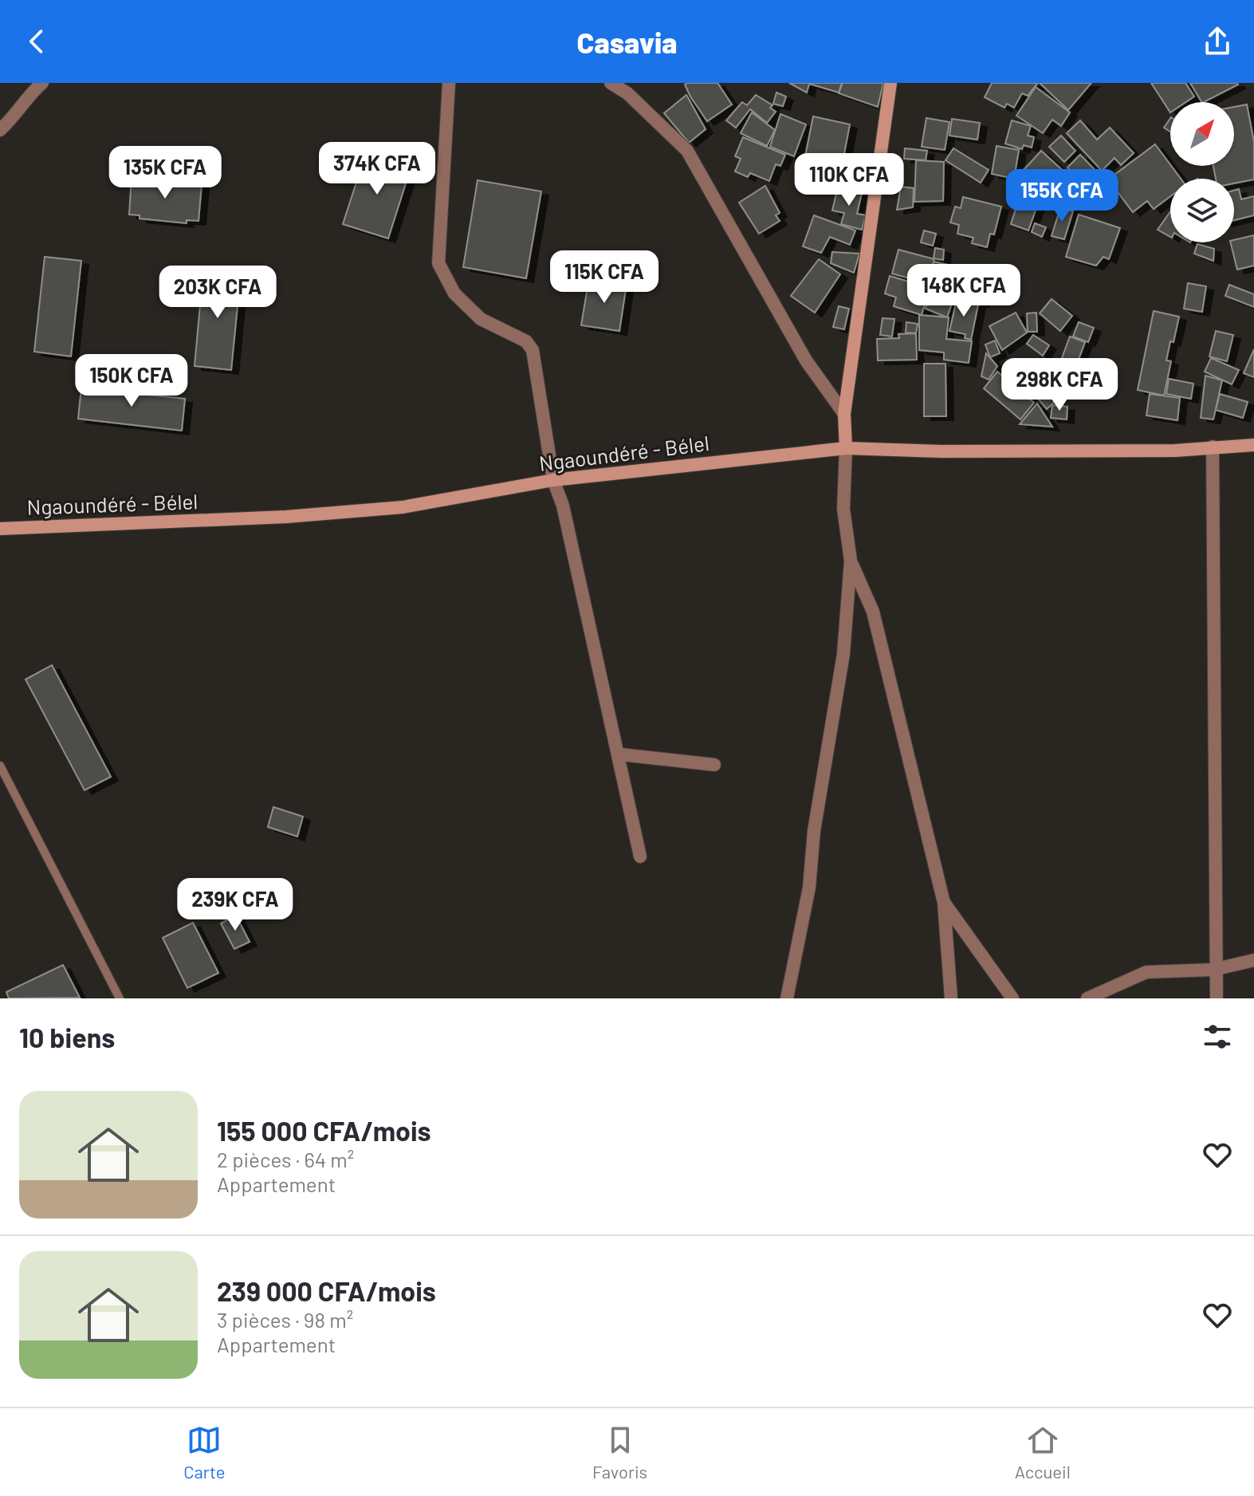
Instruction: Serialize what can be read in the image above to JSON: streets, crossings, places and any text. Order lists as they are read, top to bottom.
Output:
{
  "streets": {
    "main road": ["Ngaoundéré - Bélel"]
  },
  "north": "top right",
  "page": {
    "header": "Casavia",
    "price": [
      "374K CFA",
      "135K CFA",
      "110K CFA",
      "155K CFA",
      "115K CFA",
      "148K CFA",
      "203K CFA",
      "150K CFA",
      "298K CFA",
      "239K CFA"
    ],
    "heading": "10 biens",
    "list": [
      {
        "name": "155 000 CFA/mois",
        "note": "2 pièces · 64 m² · Appartement"
      },
      {
        "name": "239 000 CFA/mois",
        "note": "3 pièces · 98 m² · Appartement"
      }
    ],
    "tabs": ["Carte", "Favoris", "Accueil"]
  }
}
